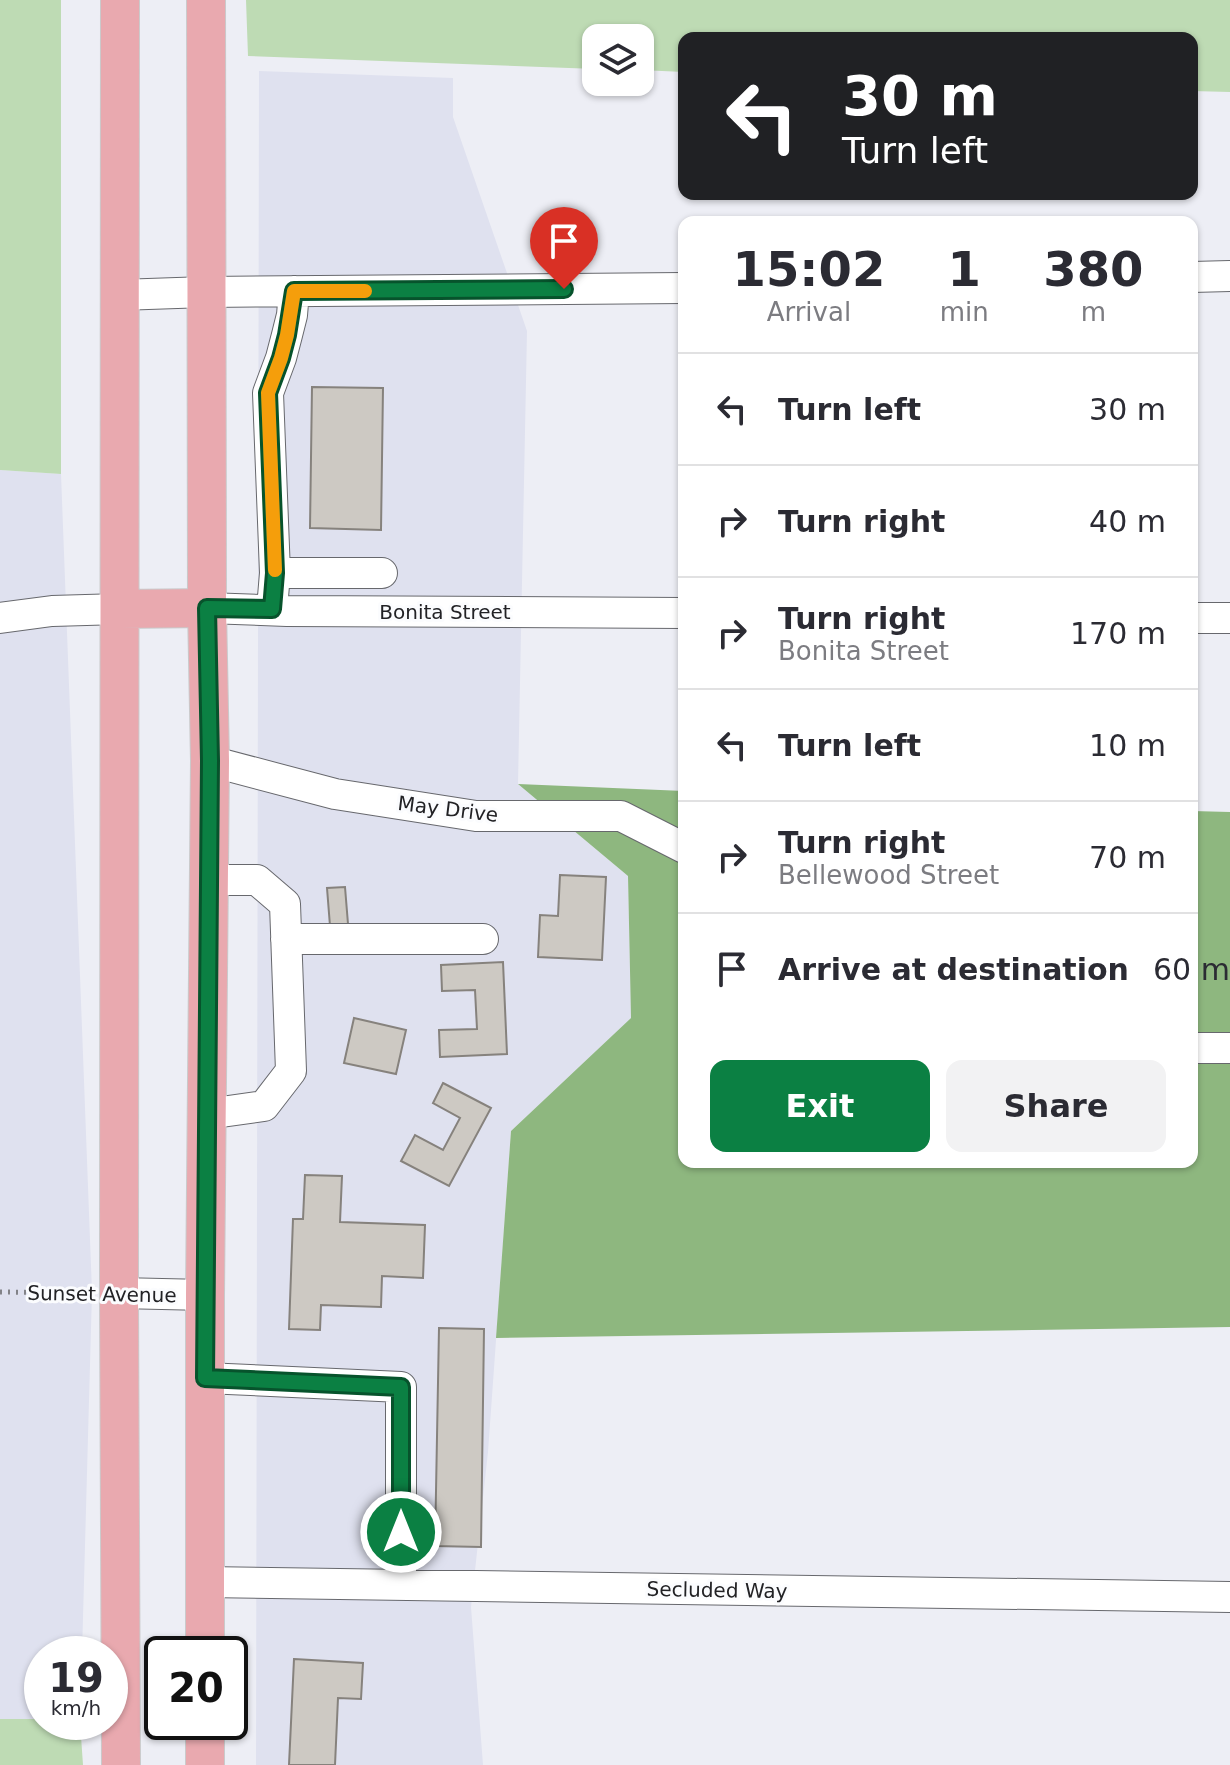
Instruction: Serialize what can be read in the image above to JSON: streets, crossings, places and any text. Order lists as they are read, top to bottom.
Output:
{
  "streets": {
    "street": [
      "Bonita Street",
      "May Drive",
      "Sunset Avenue",
      "Secluded Way"
    ]
  },
  "page": {
    "turn": ["30 m", "Turn left"],
    "eta": [
      "15:02",
      "Arrival",
      "1",
      "min",
      "380",
      "m"
    ],
    "list": [
      {
        "name": "Turn left",
        "value": "30 m"
      },
      {
        "name": "Turn right",
        "value": "40 m"
      },
      {
        "name": "Turn right",
        "note": "Bonita Street",
        "value": "170 m"
      },
      {
        "name": "Turn left",
        "value": "10 m"
      },
      {
        "name": "Turn right",
        "note": "Bellewood Street",
        "value": "70 m"
      },
      {
        "name": "Arrive at destination",
        "value": "60 m"
      }
    ],
    "buttons": ["Exit", "Share"],
    "speed": "19 km/h",
    "limit": "20"
  }
}
